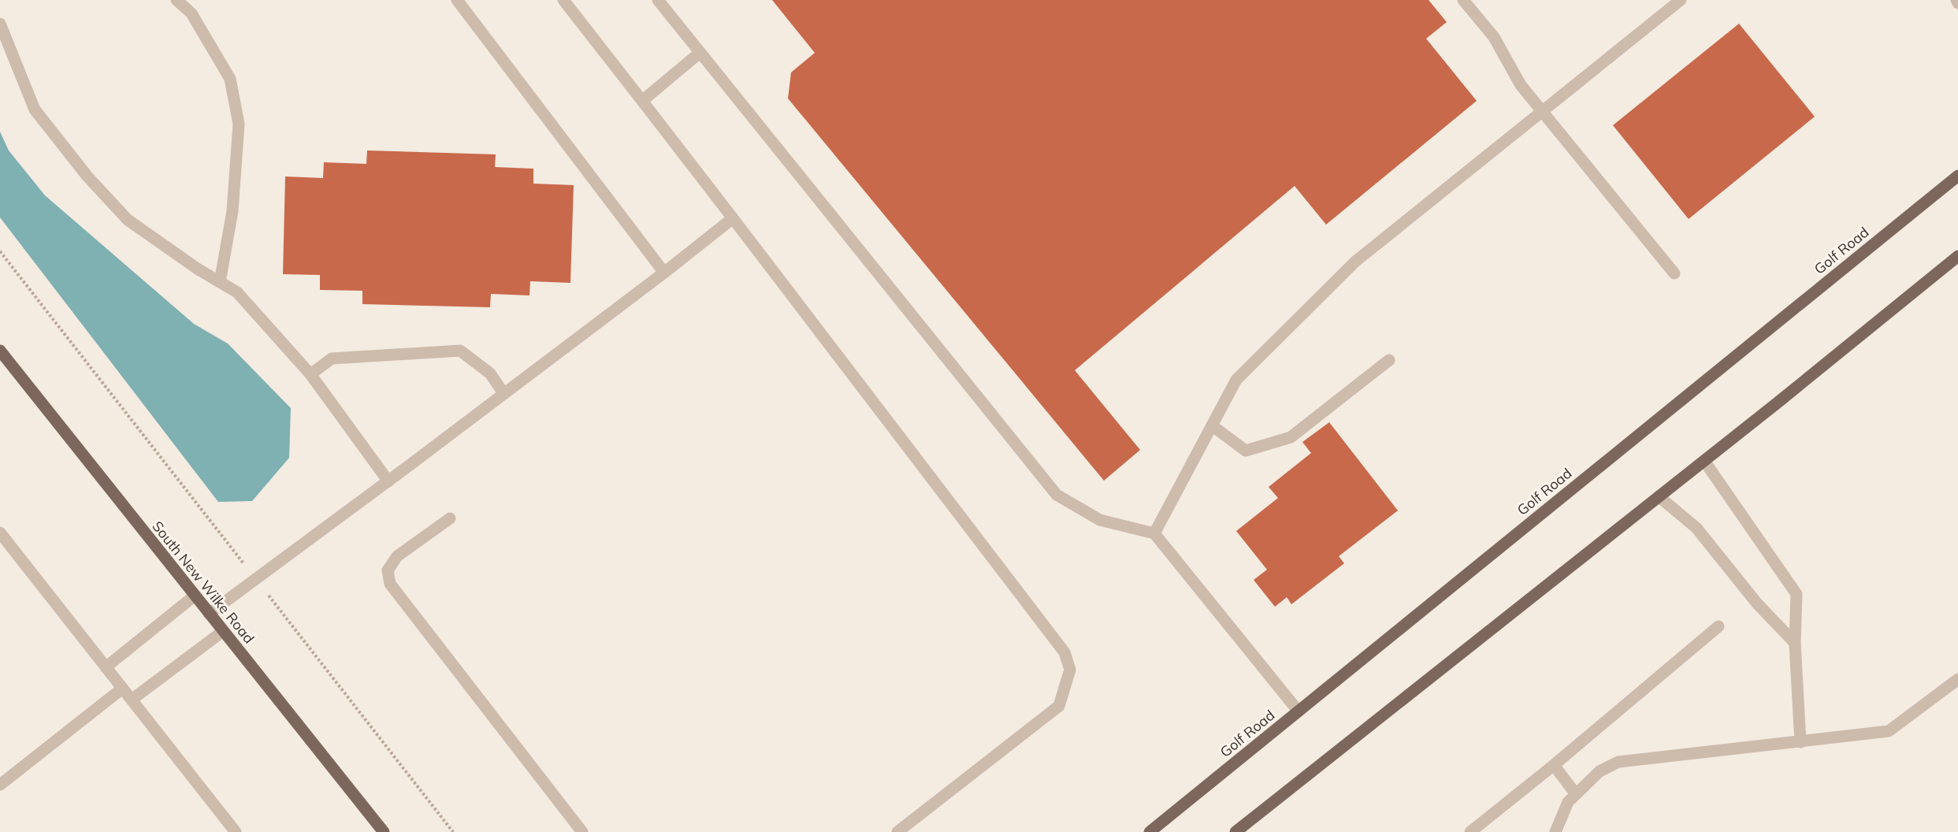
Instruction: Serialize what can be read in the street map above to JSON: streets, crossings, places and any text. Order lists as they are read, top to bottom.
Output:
{
  "streets": {
    "main road": ["Golf Road", "South New Wilke Road"]
  }
}
